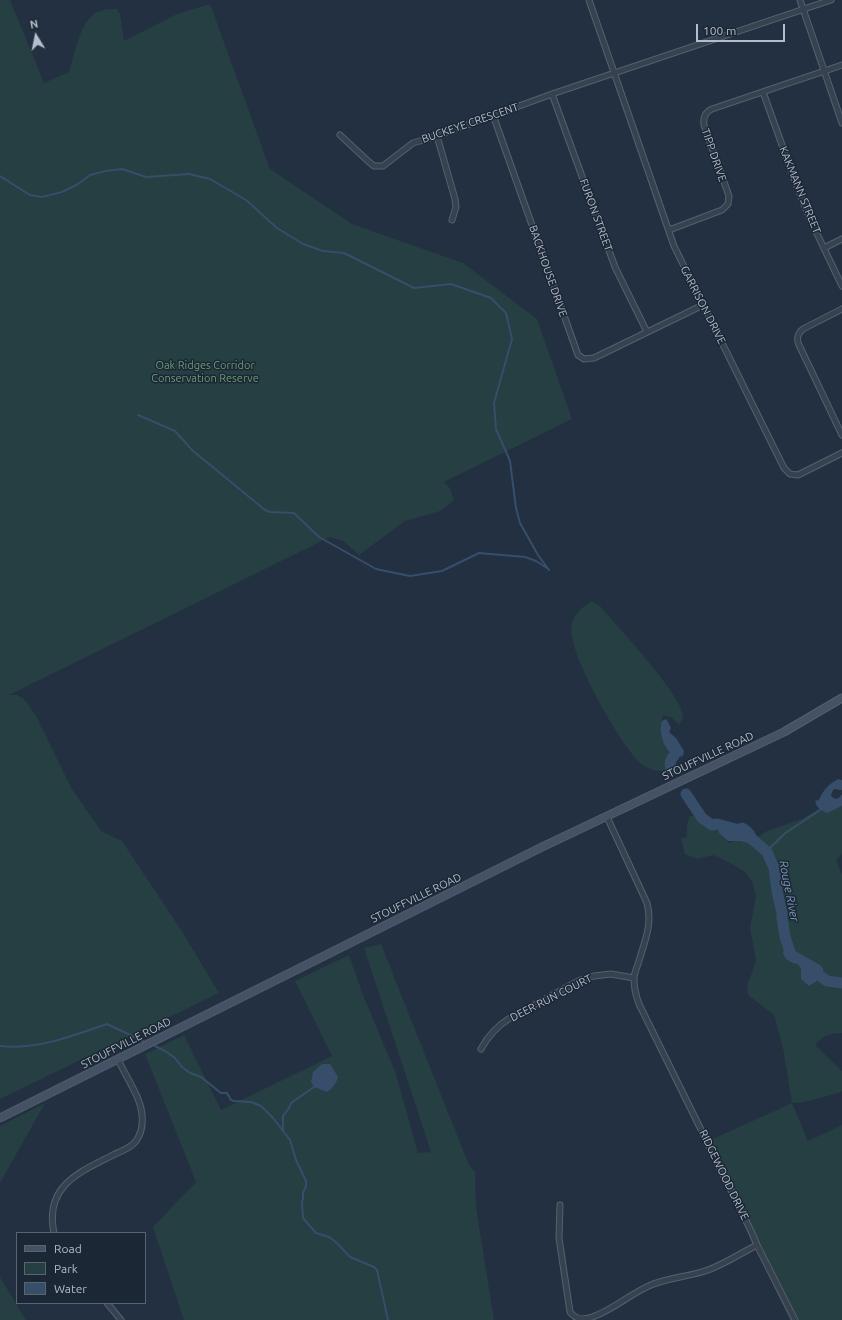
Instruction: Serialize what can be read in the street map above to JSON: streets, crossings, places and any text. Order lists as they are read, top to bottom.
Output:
{
  "streets": {
    "main road": ["STOUFFVILLE ROAD"],
    "street": [
      "BUCKEYE CRESCENT",
      "TIPP DRIVE",
      "KAKMANN STREET",
      "FURON STREET",
      "BACKHOUSE DRIVE",
      "GARRISON DRIVE",
      "DEER RUN COURT",
      "RIDGEWOOD DRIVE"
    ]
  },
  "crossings": [
    ["BUCKEYE CRESCENT", "FURON STREET"],
    ["BUCKEYE CRESCENT", "BACKHOUSE DRIVE"],
    ["BUCKEYE CRESCENT", "GARRISON DRIVE"],
    ["TIPP DRIVE", "KAKMANN STREET"],
    ["TIPP DRIVE", "GARRISON DRIVE"],
    ["FURON STREET", "BACKHOUSE DRIVE"],
    ["STOUFFVILLE ROAD", "RIDGEWOOD DRIVE"],
    ["DEER RUN COURT", "RIDGEWOOD DRIVE"]
  ],
  "water": ["Rouge River"],
  "parks": ["Oak Ridges Corridor Conservation Reserve"],
  "legend": ["Road", "Park", "Water"],
  "scale_bar": "100 m",
  "north": "top"
}
